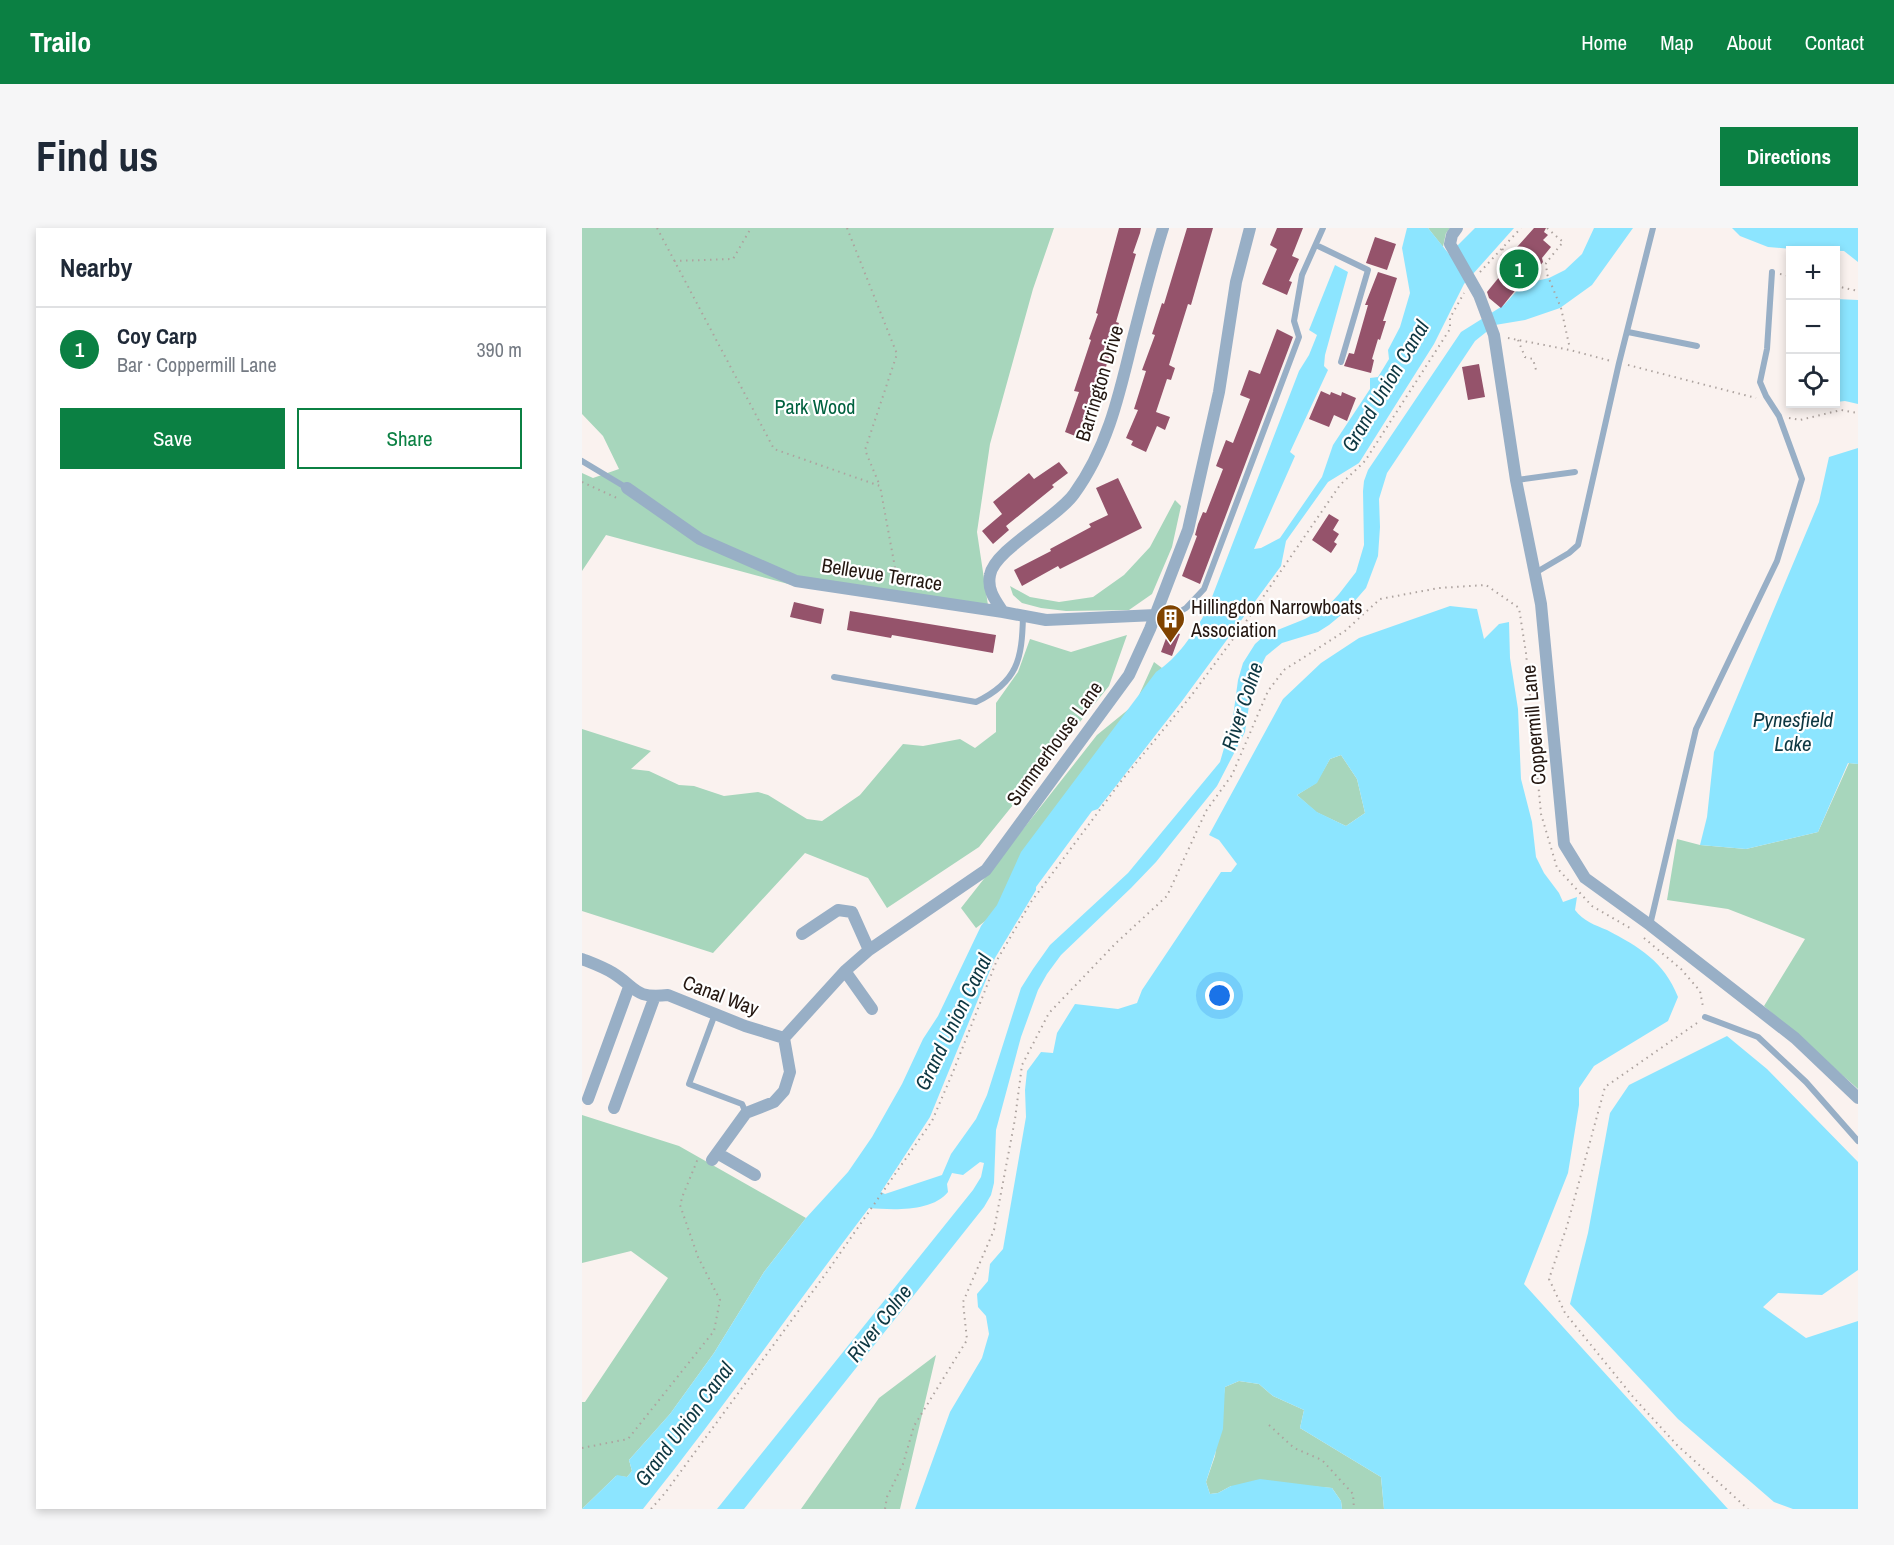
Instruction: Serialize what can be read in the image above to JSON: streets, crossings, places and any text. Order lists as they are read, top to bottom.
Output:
{
  "streets": {
    "street": [
      "Barrington Drive",
      "Bellevue Terrace",
      "Coppermill Lane",
      "Summerhouse Lane",
      "Canal Way"
    ]
  },
  "crossings": [
    ["Barrington Drive", "Bellevue Terrace"],
    ["Bellevue Terrace", "Summerhouse Lane"],
    ["Summerhouse Lane", "Canal Way"]
  ],
  "water": ["Grand Union Canal", "River Colne", "Pynesfield Lake"],
  "parks": ["Park Wood"],
  "places": {
    "building": ["Hillingdon Narrowboats Association"]
  },
  "page": {
    "header": "Trailo",
    "nav": [
      "Home",
      "Map",
      "About",
      "Contact"
    ],
    "buttons": [
      "Directions",
      ["Save", "Share"]
    ],
    "title": "Find us",
    "heading": "Nearby",
    "map_buttons": ["+", "−"],
    "pins": "1",
    "list": [
      {
        "mark": "1",
        "name": "Coy Carp",
        "note": "Bar · Coppermill Lane",
        "value": "390 m"
      }
    ]
  }
}
